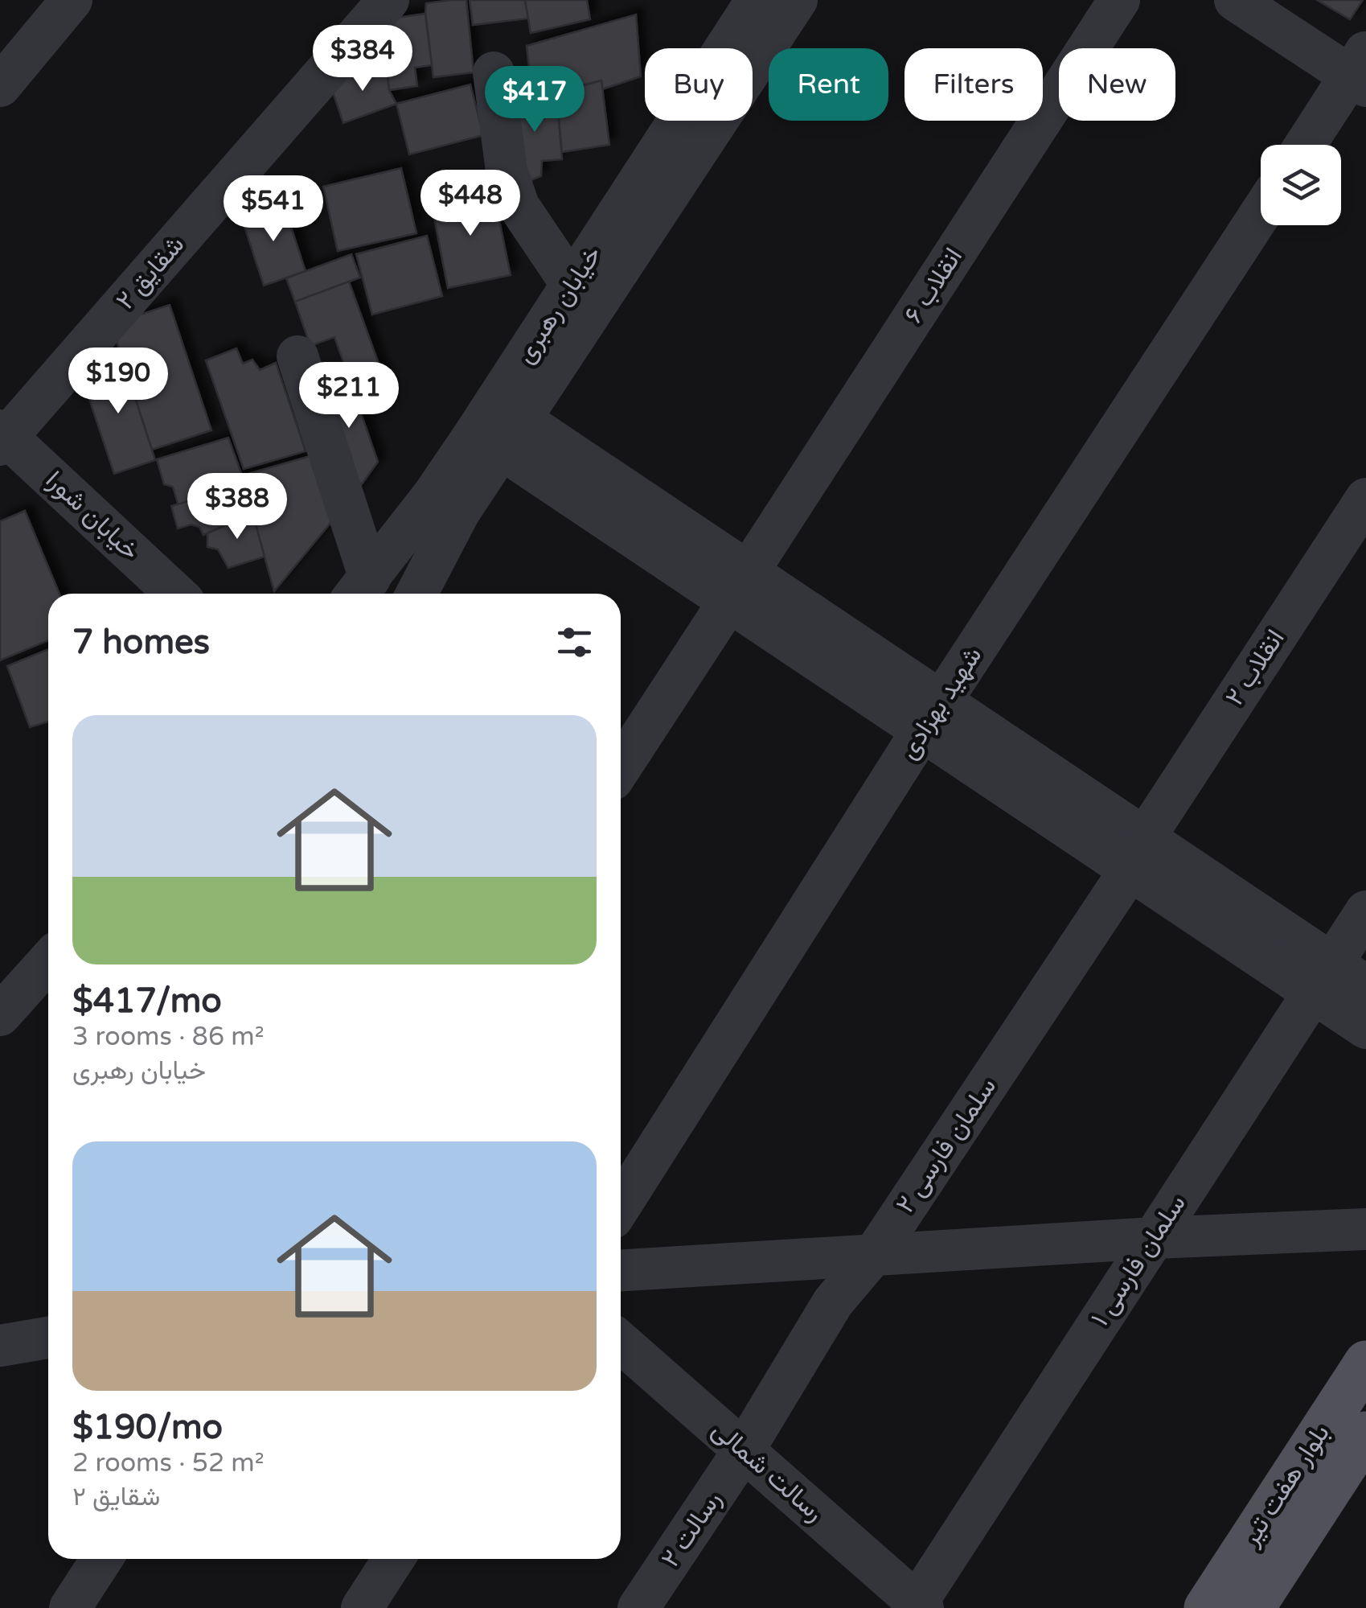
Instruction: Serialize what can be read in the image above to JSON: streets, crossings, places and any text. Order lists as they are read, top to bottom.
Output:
{
  "streets": {
    "main road": ["بلوار هفت تیر"],
    "street": [
      "شقایق ۲",
      "انقلاب ۶",
      "خیابان رهبری",
      "خیابان شورا",
      "انقلاب ۲",
      "شهید بهزادی",
      "سلمان فارسی ۲",
      "سلمان فارسی ۱",
      "رسالت شمالی",
      "رسالت ۲"
    ]
  },
  "crossings": [
    ["شقایق ۲", "خیابان شورا"],
    ["انقلاب ۲", "سلمان فارسی ۲"],
    ["سلمان فارسی ۲", "رسالت شمالی"],
    ["سلمان فارسی ۲", "رسالت ۲"],
    ["سلمان فارسی ۱", "رسالت شمالی"],
    ["رسالت شمالی", "رسالت ۲"]
  ],
  "page": {
    "price": [
      "$384",
      "$417",
      "$448",
      "$541",
      "$190",
      "$211",
      "$388"
    ],
    "chip": [
      "Buy",
      "Rent",
      "Filters",
      "New"
    ],
    "heading": "7 homes",
    "list": [
      {
        "name": "$417/mo",
        "note": "3 rooms · 86 m² · خیابان رهبری"
      },
      {
        "name": "$190/mo",
        "note": "2 rooms · 52 m² · شقایق ۲"
      }
    ]
  }
}
